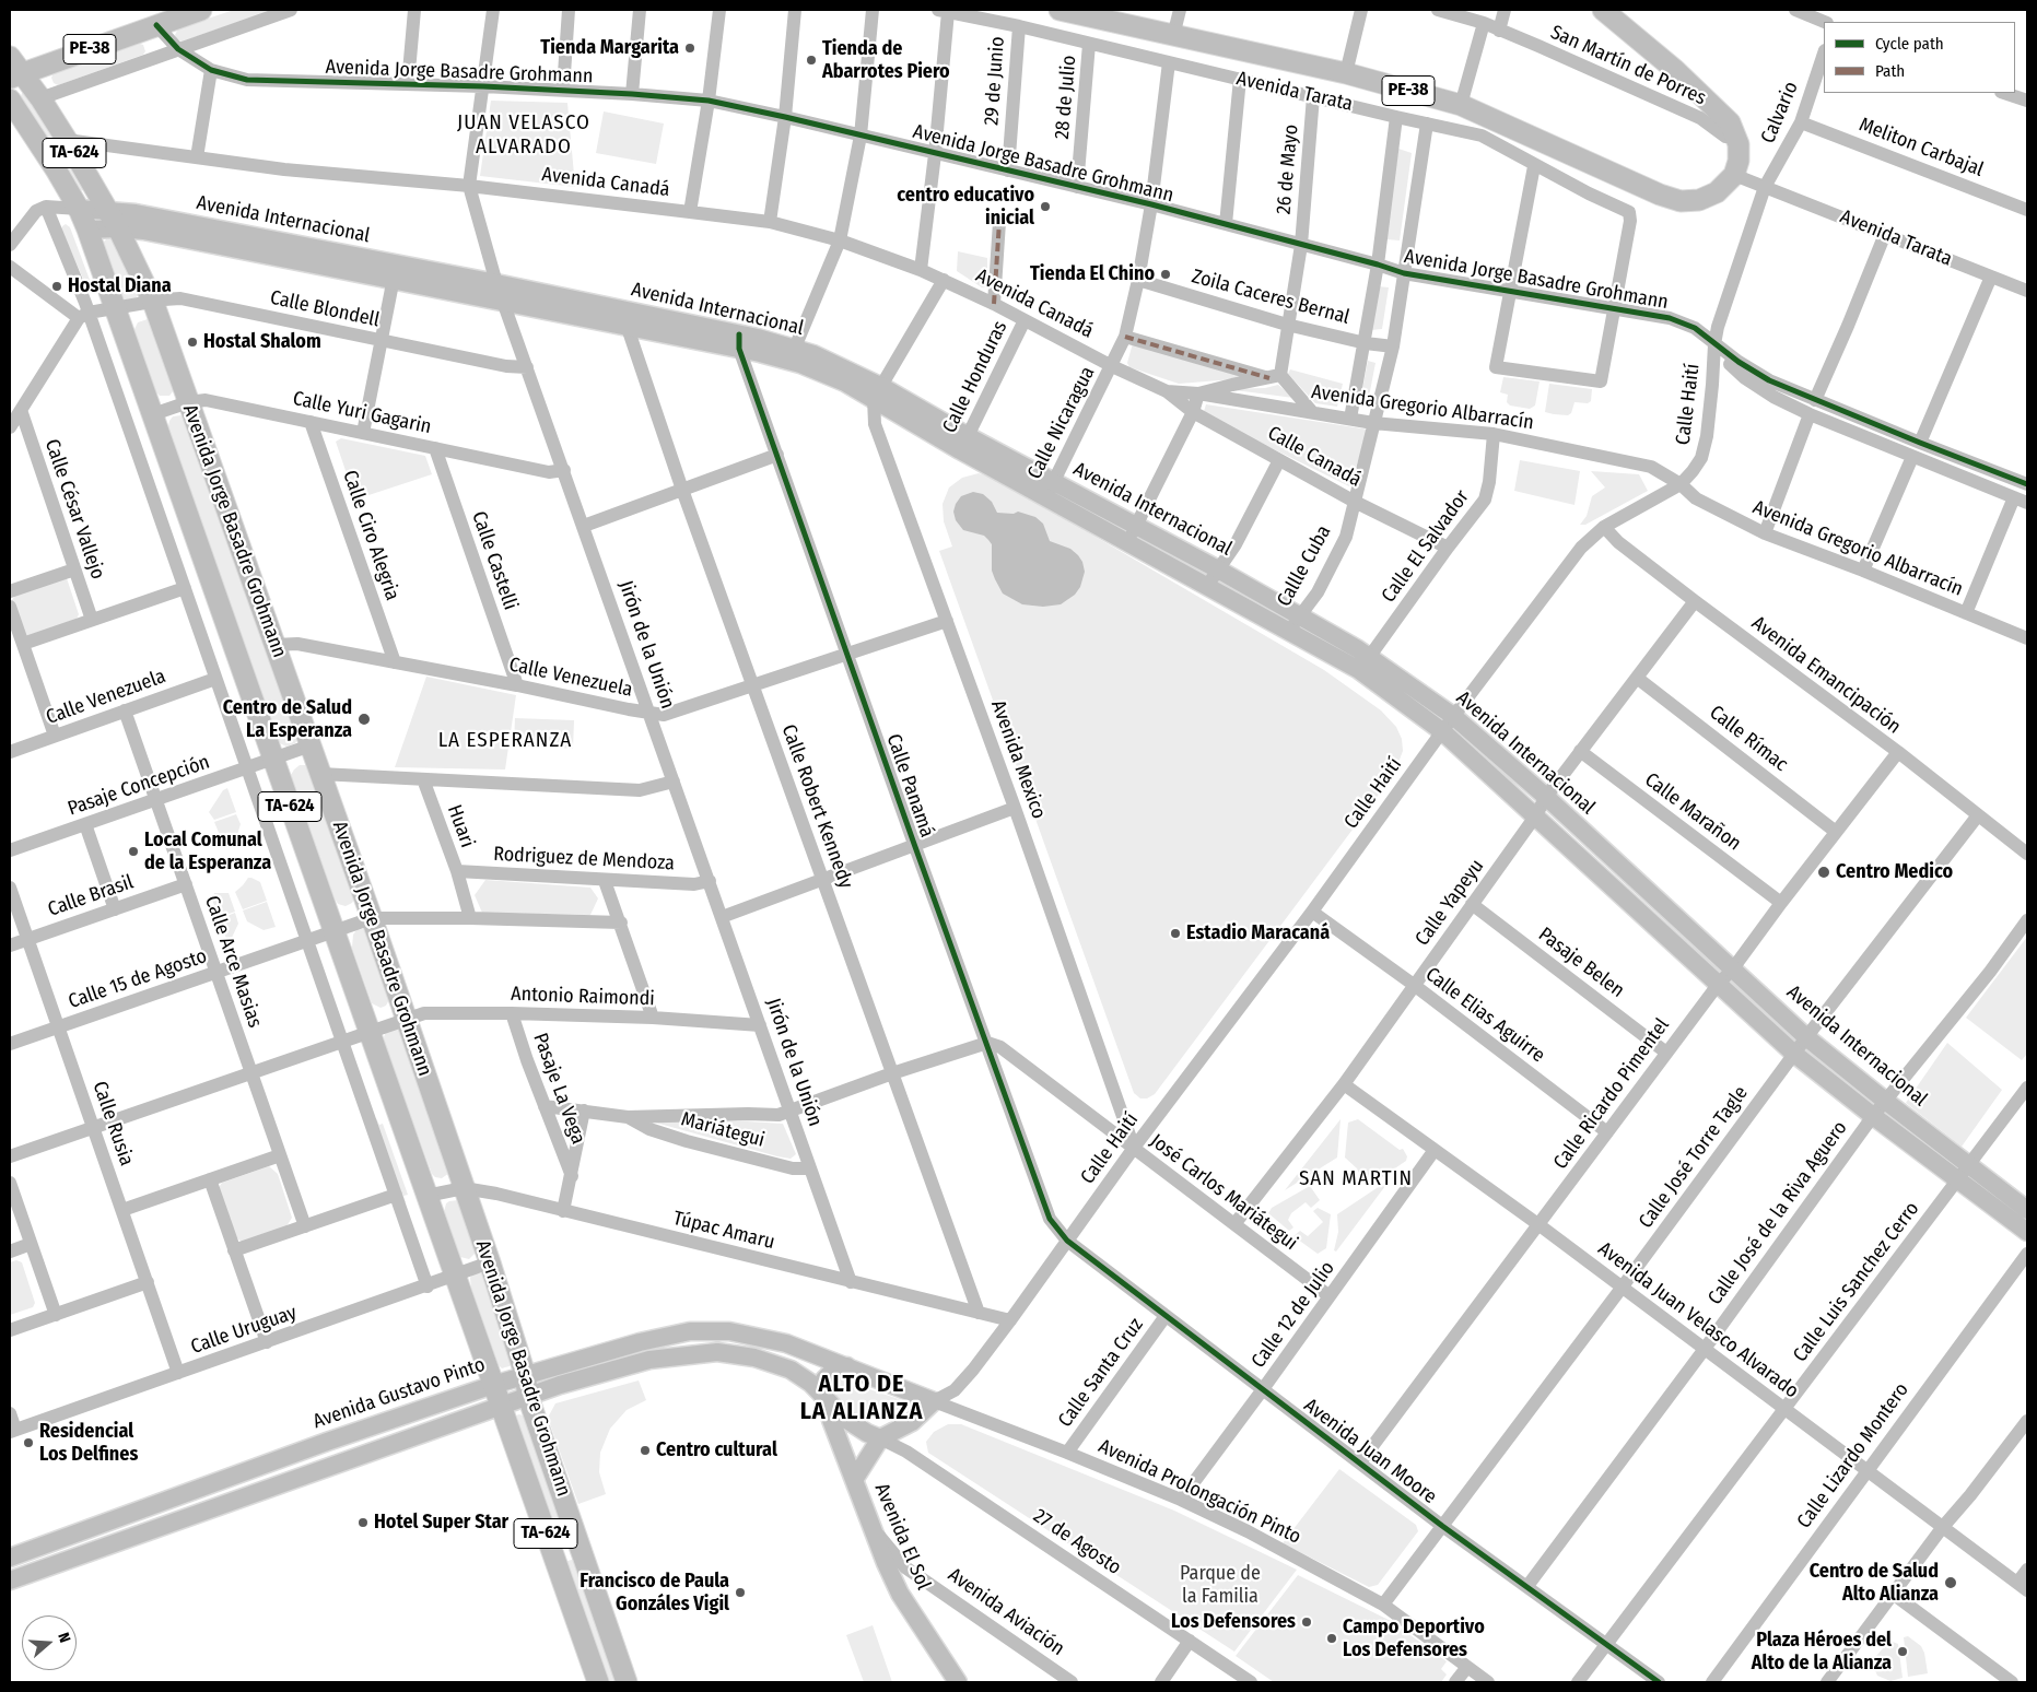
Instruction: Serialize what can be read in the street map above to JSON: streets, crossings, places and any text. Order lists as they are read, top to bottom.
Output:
{
  "streets": {
    "highway": [
      "PE-38",
      "Avenida Jorge Basadre Grohmann",
      "Avenida Tarata",
      "TA-624"
    ],
    "main road": ["Avenida Internacional", "Avenida Gustavo Pinto", "Avenida El Sol"],
    "street": [
      "San Martín de Porres",
      "29 de Junio",
      "28 de Julio",
      "Calvario",
      "Meliton Carbajal",
      "26 de Mayo",
      "Avenida Canadá",
      "Zoila Caceres Bernal",
      "Calle Blondell",
      "Calle Honduras",
      "Calle Haití",
      "Avenida Gregorio Albarracín",
      "Calle Yuri Gagarin",
      "Calle Nicaragua",
      "Calle Canadá",
      "Calle César Vallejo",
      "Calle Ciro Alegria",
      "Calle El Salvador",
      "Calle Castelli",
      "Callle Cuba",
      "Jirón de la Unión",
      "Avenida Emancipación",
      "Calle Venezuela",
      "Calle Rímac",
      "Avenida Mexico",
      "Pasaje Concepción",
      "Calle Panamá",
      "Calle Robert Kennedy",
      "Calle Marañon",
      "Huari",
      "Rodriguez de Mendoza",
      "Calle Brasil",
      "Calle Yapeyu",
      "Calle Arce Masias",
      "Pasaje Belen",
      "Calle 15 de Agosto",
      "Antonio Raimondi",
      "Calle Elias Aguirre",
      "Pasaje La Vega",
      "Calle Ricardo Pimentel",
      "Calle Rusia",
      "Mariátegui",
      "Calle José Torre Tagle",
      "José Carlos Mariátegui",
      "Calle José de la Riva Aguero",
      "Túpac Amaru",
      "Calle Luis Sanchez Cerro",
      "Calle 12 de Julio",
      "Avenida Juan Velasco Alvarado",
      "Calle Uruguay",
      "Calle Santa Cruz",
      "Avenida Juan Moore",
      "Calle Lizardo Montero",
      "Avenida Prolongación Pinto",
      "27 de Agosto",
      "Avenida Aviación"
    ]
  },
  "crossings": [
    ["PE-38", "Avenida Jorge Basadre Grohmann"],
    ["Avenida Jorge Basadre Grohmann", "29 de Junio"],
    ["Avenida Jorge Basadre Grohmann", "Avenida Tarata"],
    ["Avenida Jorge Basadre Grohmann", "28 de Julio"],
    ["Avenida Jorge Basadre Grohmann", "26 de Mayo"],
    ["Avenida Jorge Basadre Grohmann", "Avenida Canadá"],
    ["Avenida Jorge Basadre Grohmann", "Avenida Internacional"],
    ["Avenida Jorge Basadre Grohmann", "Calle Blondell"],
    ["Avenida Jorge Basadre Grohmann", "Calle Haití"],
    ["Avenida Jorge Basadre Grohmann", "Calle Yuri Gagarin"],
    ["Avenida Jorge Basadre Grohmann", "Calle Nicaragua"],
    ["Avenida Jorge Basadre Grohmann", "Callle Cuba"],
    ["Avenida Jorge Basadre Grohmann", "Jirón de la Unión"],
    ["Avenida Jorge Basadre Grohmann", "Calle Venezuela"],
    ["Avenida Jorge Basadre Grohmann", "Pasaje Concepción"],
    ["Avenida Jorge Basadre Grohmann", "Calle 15 de Agosto"],
    ["Avenida Jorge Basadre Grohmann", "Antonio Raimondi"],
    ["Avenida Jorge Basadre Grohmann", "Túpac Amaru"],
    ["Avenida Jorge Basadre Grohmann", "Calle Uruguay"],
    ["Avenida Jorge Basadre Grohmann", "Avenida Gustavo Pinto"],
    ["29 de Junio", "Avenida Tarata"],
    ["Avenida Tarata", "28 de Julio"],
    ["Avenida Tarata", "Calvario"],
    ["Avenida Tarata", "26 de Mayo"],
    ["Avenida Tarata", "Calle Haití"],
    ["Avenida Tarata", "Calle Nicaragua"],
    ["Avenida Tarata", "Callle Cuba"],
    ["Calvario", "Meliton Carbajal"],
    ["Calvario", "Calle Haití"],
    ["26 de Mayo", "Zoila Caceres Bernal"],
    ["Avenida Canadá", "Calle Honduras"],
    ["Avenida Canadá", "Avenida Gregorio Albarracín"],
    ["Avenida Canadá", "Calle Nicaragua"],
    ["Avenida Canadá", "Calle Canadá"],
    ["Avenida Canadá", "Jirón de la Unión"],
    ["Avenida Internacional", "Calle Honduras"],
    ["Avenida Internacional", "Calle Haití"],
    ["Avenida Internacional", "Calle Nicaragua"],
    ["Avenida Internacional", "Calle El Salvador"],
    ["Avenida Internacional", "Callle Cuba"],
    ["Avenida Internacional", "Jirón de la Unión"],
    ["Avenida Internacional", "Avenida Mexico"],
    ["Avenida Internacional", "Calle Panamá"],
    ["Avenida Internacional", "Calle Robert Kennedy"],
    ["Avenida Internacional", "Calle Yapeyu"],
    ["Avenida Internacional", "Calle Ricardo Pimentel"],
    ["Avenida Internacional", "Calle José Torre Tagle"],
    ["Avenida Internacional", "Calle José de la Riva Aguero"],
    ["Avenida Internacional", "Calle Luis Sanchez Cerro"],
    ["Zoila Caceres Bernal", "Calle Nicaragua"],
    ["Zoila Caceres Bernal", "Callle Cuba"],
    ["Calle Blondell", "Jirón de la Unión"],
    ["Calle Haití", "Avenida Gregorio Albarracín"],
    ["Calle Haití", "Avenida Emancipación"],
    ["Calle Haití", "Avenida Mexico"],
    ["Calle Haití", "Calle Panamá"],
    ["Calle Haití", "Calle Elias Aguirre"],
    ["Calle Haití", "José Carlos Mariátegui"],
    ["Calle Haití", "Túpac Amaru"],
    ["Calle Haití", "Avenida Gustavo Pinto"],
    ["Calle Haití", "Avenida Juan Moore"],
    ["Calle Haití", "Avenida Prolongación Pinto"],
    ["Avenida Gregorio Albarracín", "Calle Canadá"],
    ["Avenida Gregorio Albarracín", "Calle El Salvador"],
    ["Avenida Gregorio Albarracín", "Callle Cuba"],
    ["Calle Yuri Gagarin", "Calle Ciro Alegria"],
    ["Calle Yuri Gagarin", "Calle Castelli"],
    ["Calle Yuri Gagarin", "Jirón de la Unión"],
    ["Calle Canadá", "Calle El Salvador"],
    ["Calle Canadá", "Callle Cuba"],
    ["Calle Ciro Alegria", "Calle Venezuela"],
    ["Calle Castelli", "Calle Venezuela"],
    ["Jirón de la Unión", "Calle Venezuela"],
    ["Jirón de la Unión", "Rodriguez de Mendoza"],
    ["Jirón de la Unión", "Antonio Raimondi"],
    ["Jirón de la Unión", "Mariátegui"],
    ["Jirón de la Unión", "Túpac Amaru"],
    ["Avenida Emancipación", "Calle Yapeyu"],
    ["Avenida Emancipación", "Calle Ricardo Pimentel"],
    ["Avenida Emancipación", "Calle José Torre Tagle"],
    ["Calle Venezuela", "Avenida Mexico"],
    ["Calle Venezuela", "Calle Panamá"],
    ["Calle Venezuela", "Calle Robert Kennedy"],
    ["Calle Venezuela", "Calle Arce Masias"],
    ["Calle Rímac", "Calle Yapeyu"],
    ["Calle Rímac", "Calle Ricardo Pimentel"],
    ["Avenida Mexico", "José Carlos Mariátegui"],
    ["Pasaje Concepción", "Calle Arce Masias"],
    ["Calle Panamá", "José Carlos Mariátegui"],
    ["Calle Panamá", "Avenida Juan Moore"],
    ["Calle Robert Kennedy", "Túpac Amaru"],
    ["Calle Marañon", "Calle Yapeyu"],
    ["Calle Marañon", "Calle Ricardo Pimentel"],
    ["Huari", "Rodriguez de Mendoza"],
    ["Huari", "Calle 15 de Agosto"],
    ["Calle Brasil", "Calle Arce Masias"],
    ["Calle Brasil", "Calle Rusia"],
    ["Calle Yapeyu", "Pasaje Belen"],
    ["Calle Yapeyu", "Calle Elias Aguirre"],
    ["Calle Yapeyu", "José Carlos Mariátegui"],
    ["Calle Yapeyu", "Avenida Juan Velasco Alvarado"],
    ["Calle Arce Masias", "Calle 15 de Agosto"],
    ["Calle Arce Masias", "Antonio Raimondi"],
    ["Pasaje Belen", "Calle Ricardo Pimentel"],
    ["Calle 15 de Agosto", "Calle Rusia"],
    ["Antonio Raimondi", "Pasaje La Vega"],
    ["Antonio Raimondi", "Calle Rusia"],
    ["Calle Elias Aguirre", "Calle Ricardo Pimentel"],
    ["Calle Ricardo Pimentel", "Avenida Juan Velasco Alvarado"],
    ["Calle Ricardo Pimentel", "Avenida Juan Moore"],
    ["Calle Rusia", "Calle Uruguay"],
    ["Calle José Torre Tagle", "Avenida Juan Velasco Alvarado"],
    ["Calle José Torre Tagle", "Avenida Juan Moore"],
    ["Calle José Torre Tagle", "Avenida Prolongación Pinto"],
    ["José Carlos Mariátegui", "Calle 12 de Julio"],
    ["Calle José de la Riva Aguero", "Avenida Juan Velasco Alvarado"],
    ["Calle José de la Riva Aguero", "Avenida Juan Moore"],
    ["Calle Luis Sanchez Cerro", "Avenida Juan Velasco Alvarado"],
    ["Calle Luis Sanchez Cerro", "Avenida Juan Moore"],
    ["Calle 12 de Julio", "Avenida Juan Velasco Alvarado"],
    ["Calle 12 de Julio", "Avenida Juan Moore"],
    ["Calle 12 de Julio", "Avenida Prolongación Pinto"],
    ["Avenida Juan Velasco Alvarado", "Calle Lizardo Montero"],
    ["Calle Santa Cruz", "Avenida Juan Moore"],
    ["Calle Santa Cruz", "Avenida Prolongación Pinto"],
    ["Avenida Gustavo Pinto", "Avenida Prolongación Pinto"],
    ["Avenida El Sol", "Avenida Aviación"]
  ],
  "districts": [
    "JUAN VELASCO ALVARADO",
    "LA ESPERANZA",
    "SAN MARTIN",
    "ALTO DE LA ALIANZA"
  ],
  "parks": ["Parque de la Familia"],
  "places": [
    "Tienda Margarita",
    "Tienda de Abarrotes Piero",
    "centro educativo inicial",
    "Tienda El Chino",
    "Hostal Diana",
    "Hostal Shalom",
    "Centro de Salud La Esperanza",
    "Local Comunal de la Esperanza",
    "Centro Medico",
    "Estadio Maracaná",
    "Residencial Los Delfines",
    "Centro cultural",
    "Hotel Super Star",
    "Centro de Salud Alto Alianza",
    "Francisco de Paula Gonzáles Vigil",
    "Los Defensores",
    "Campo Deportivo Los Defensores",
    "Plaza Héroes del Alto de la Alianza"
  ],
  "legend": ["Cycle path", "Path"],
  "north": "right"
}
